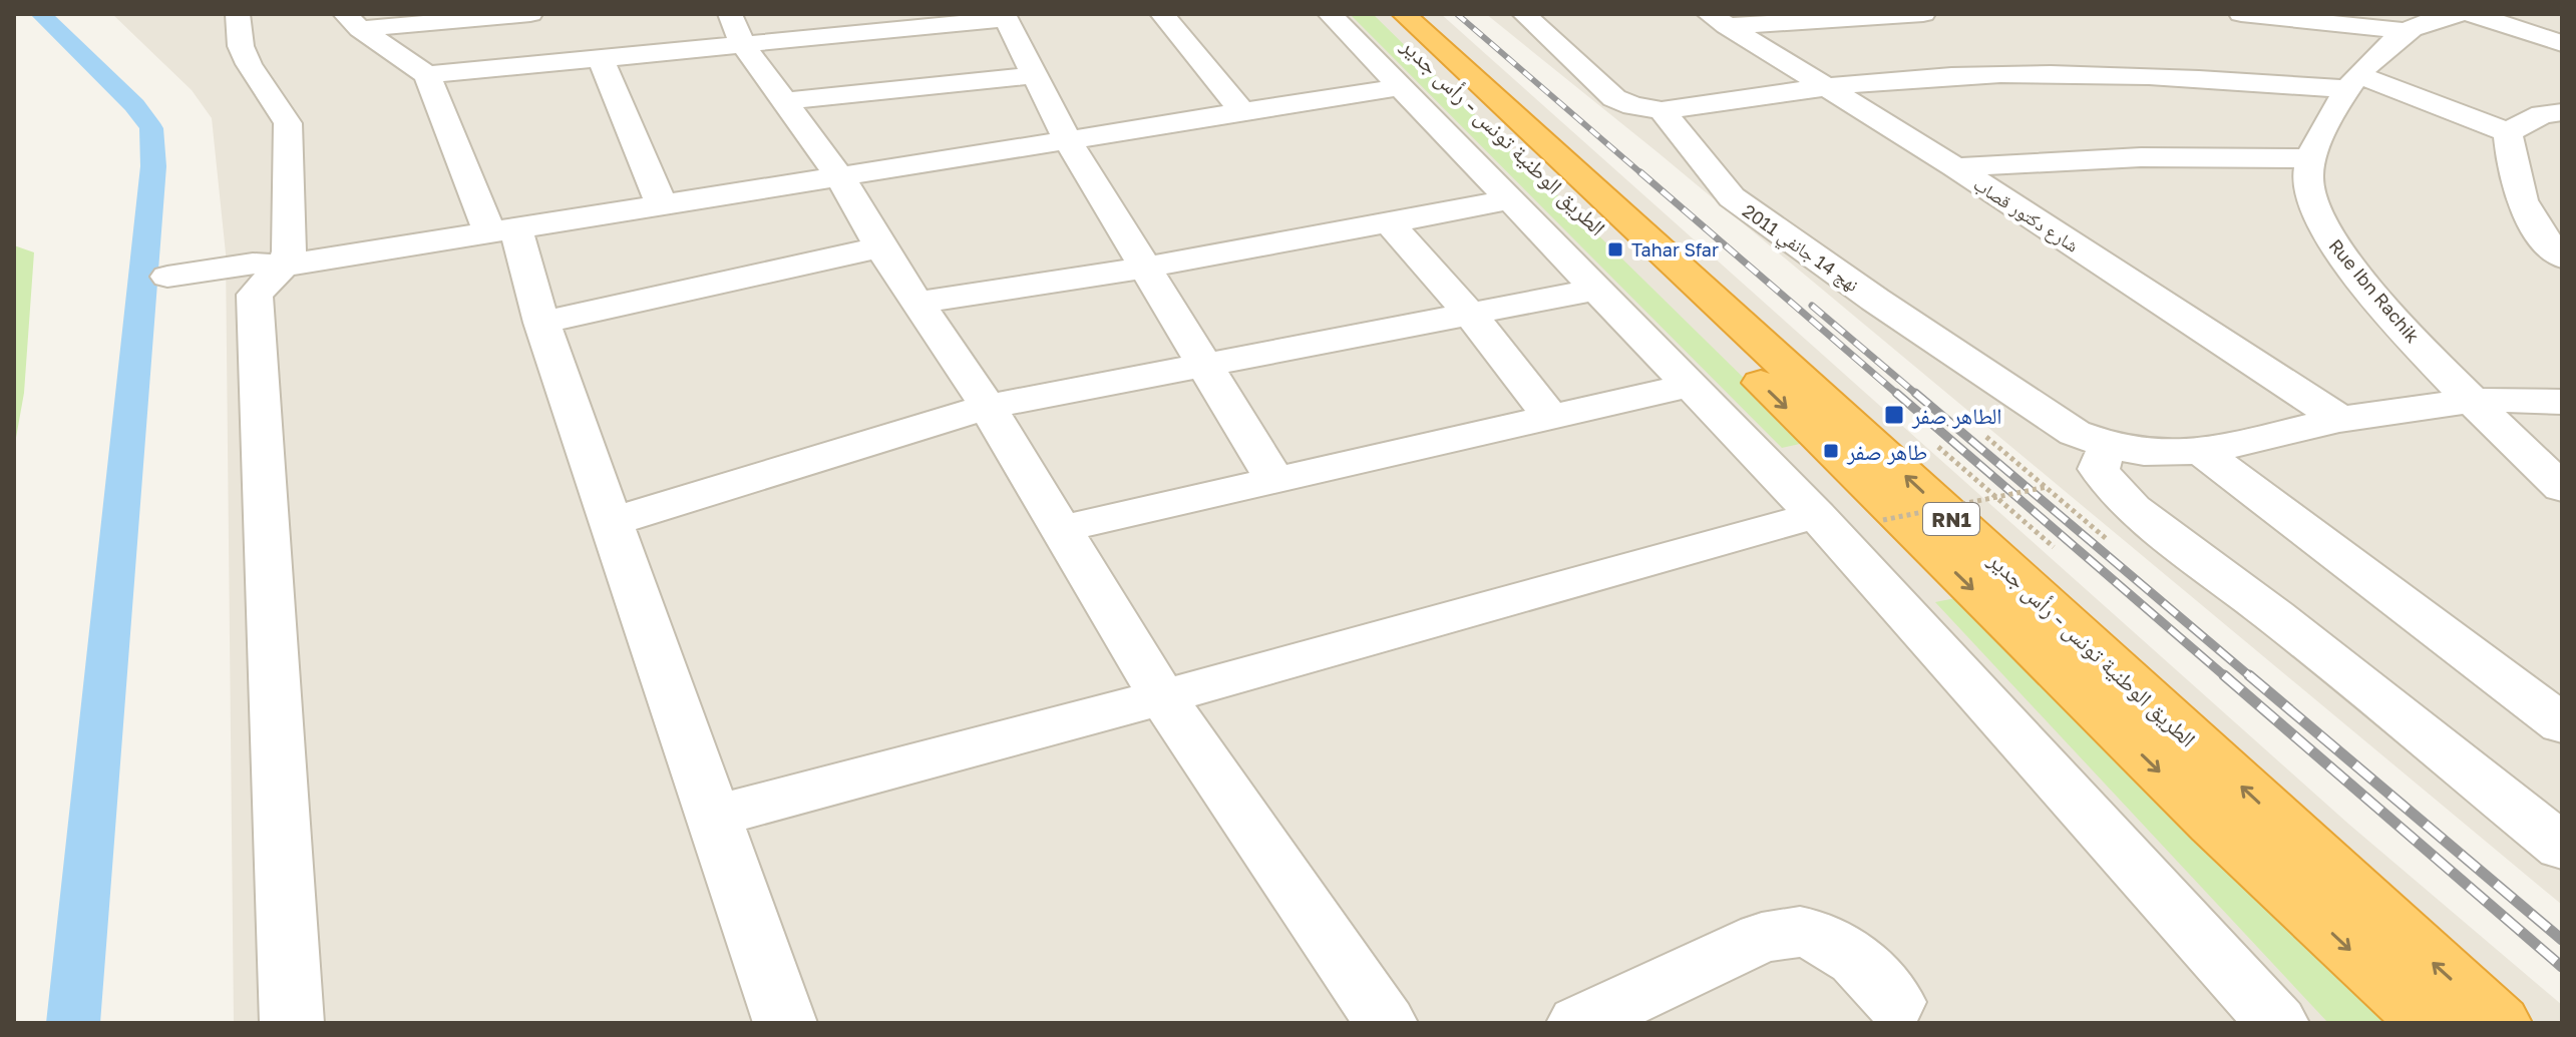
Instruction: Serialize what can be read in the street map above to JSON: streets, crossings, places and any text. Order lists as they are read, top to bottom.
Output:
{
  "streets": {
    "highway": ["الطريق الوطنية تونس - رأس جدير", "RN1"],
    "street": ["شارع دكتور قصاب", "نهج 14 جانفي 2011", "Rue Ibn Rachik"]
  },
  "crossings": [
    ["شارع دكتور قصاب", "نهج 14 جانفي 2011"],
    ["نهج 14 جانفي 2011", "Rue Ibn Rachik"]
  ],
  "places": {
    "transit": ["Tahar Sfar", "الطاهر صفر", "طاهر صفر"]
  }
}
